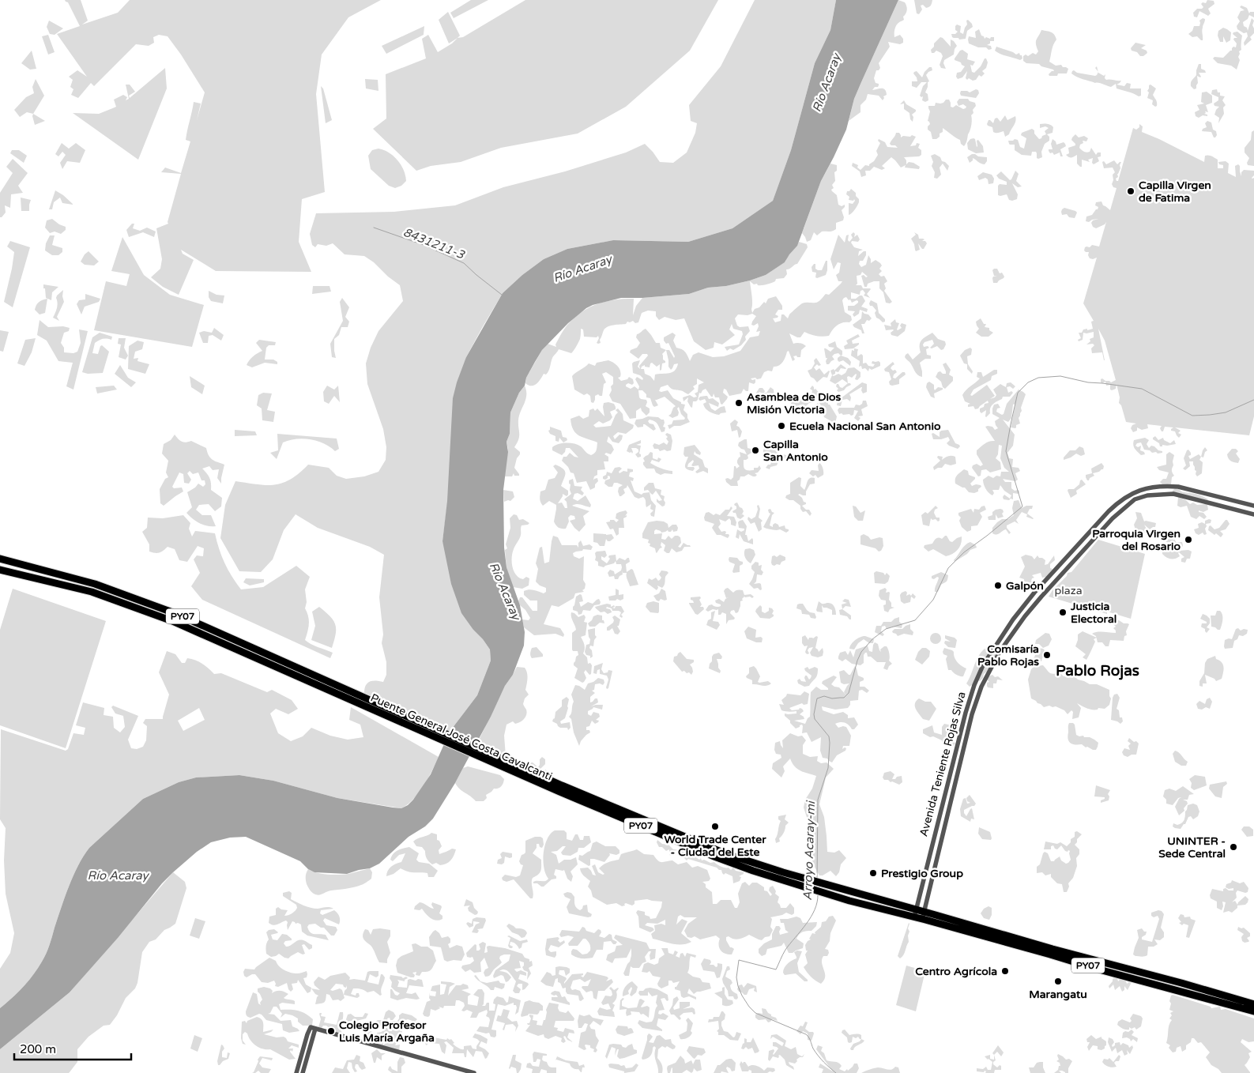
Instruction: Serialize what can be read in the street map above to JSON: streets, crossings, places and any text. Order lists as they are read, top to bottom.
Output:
{
  "streets": {
    "highway": ["PY07", "Puente General José Costa Cavalcanti"],
    "street": ["Avenida Teniente Rojas Silva"]
  },
  "crossings": [
    ["PY07", "Puente General José Costa Cavalcanti"],
    ["PY07", "Avenida Teniente Rojas Silva"]
  ],
  "districts": ["Pablo Rojas"],
  "water": ["Río Acaray", "8431211-3", "Arroyo Acaray-mi"],
  "parks": ["plaza"],
  "places": [
    "Capilla Virgen de Fatima",
    "Asamblea de Dios Misión Victoria",
    "Ecuela Nacional San Antonio",
    "Capilla San Antonio",
    "Parroquia Virgen del Rosario",
    "Galpón",
    "Justicia Electoral",
    "Comisaría Pablo Rojas",
    "World Trade Center - Ciudad del Este",
    "UNINTER - Sede Central",
    "Prestigio Group",
    "Centro Agrícola",
    "Marangatu",
    "Colegio Profesor Luis María Argaña"
  ],
  "scale_bar": "200 m"
}
